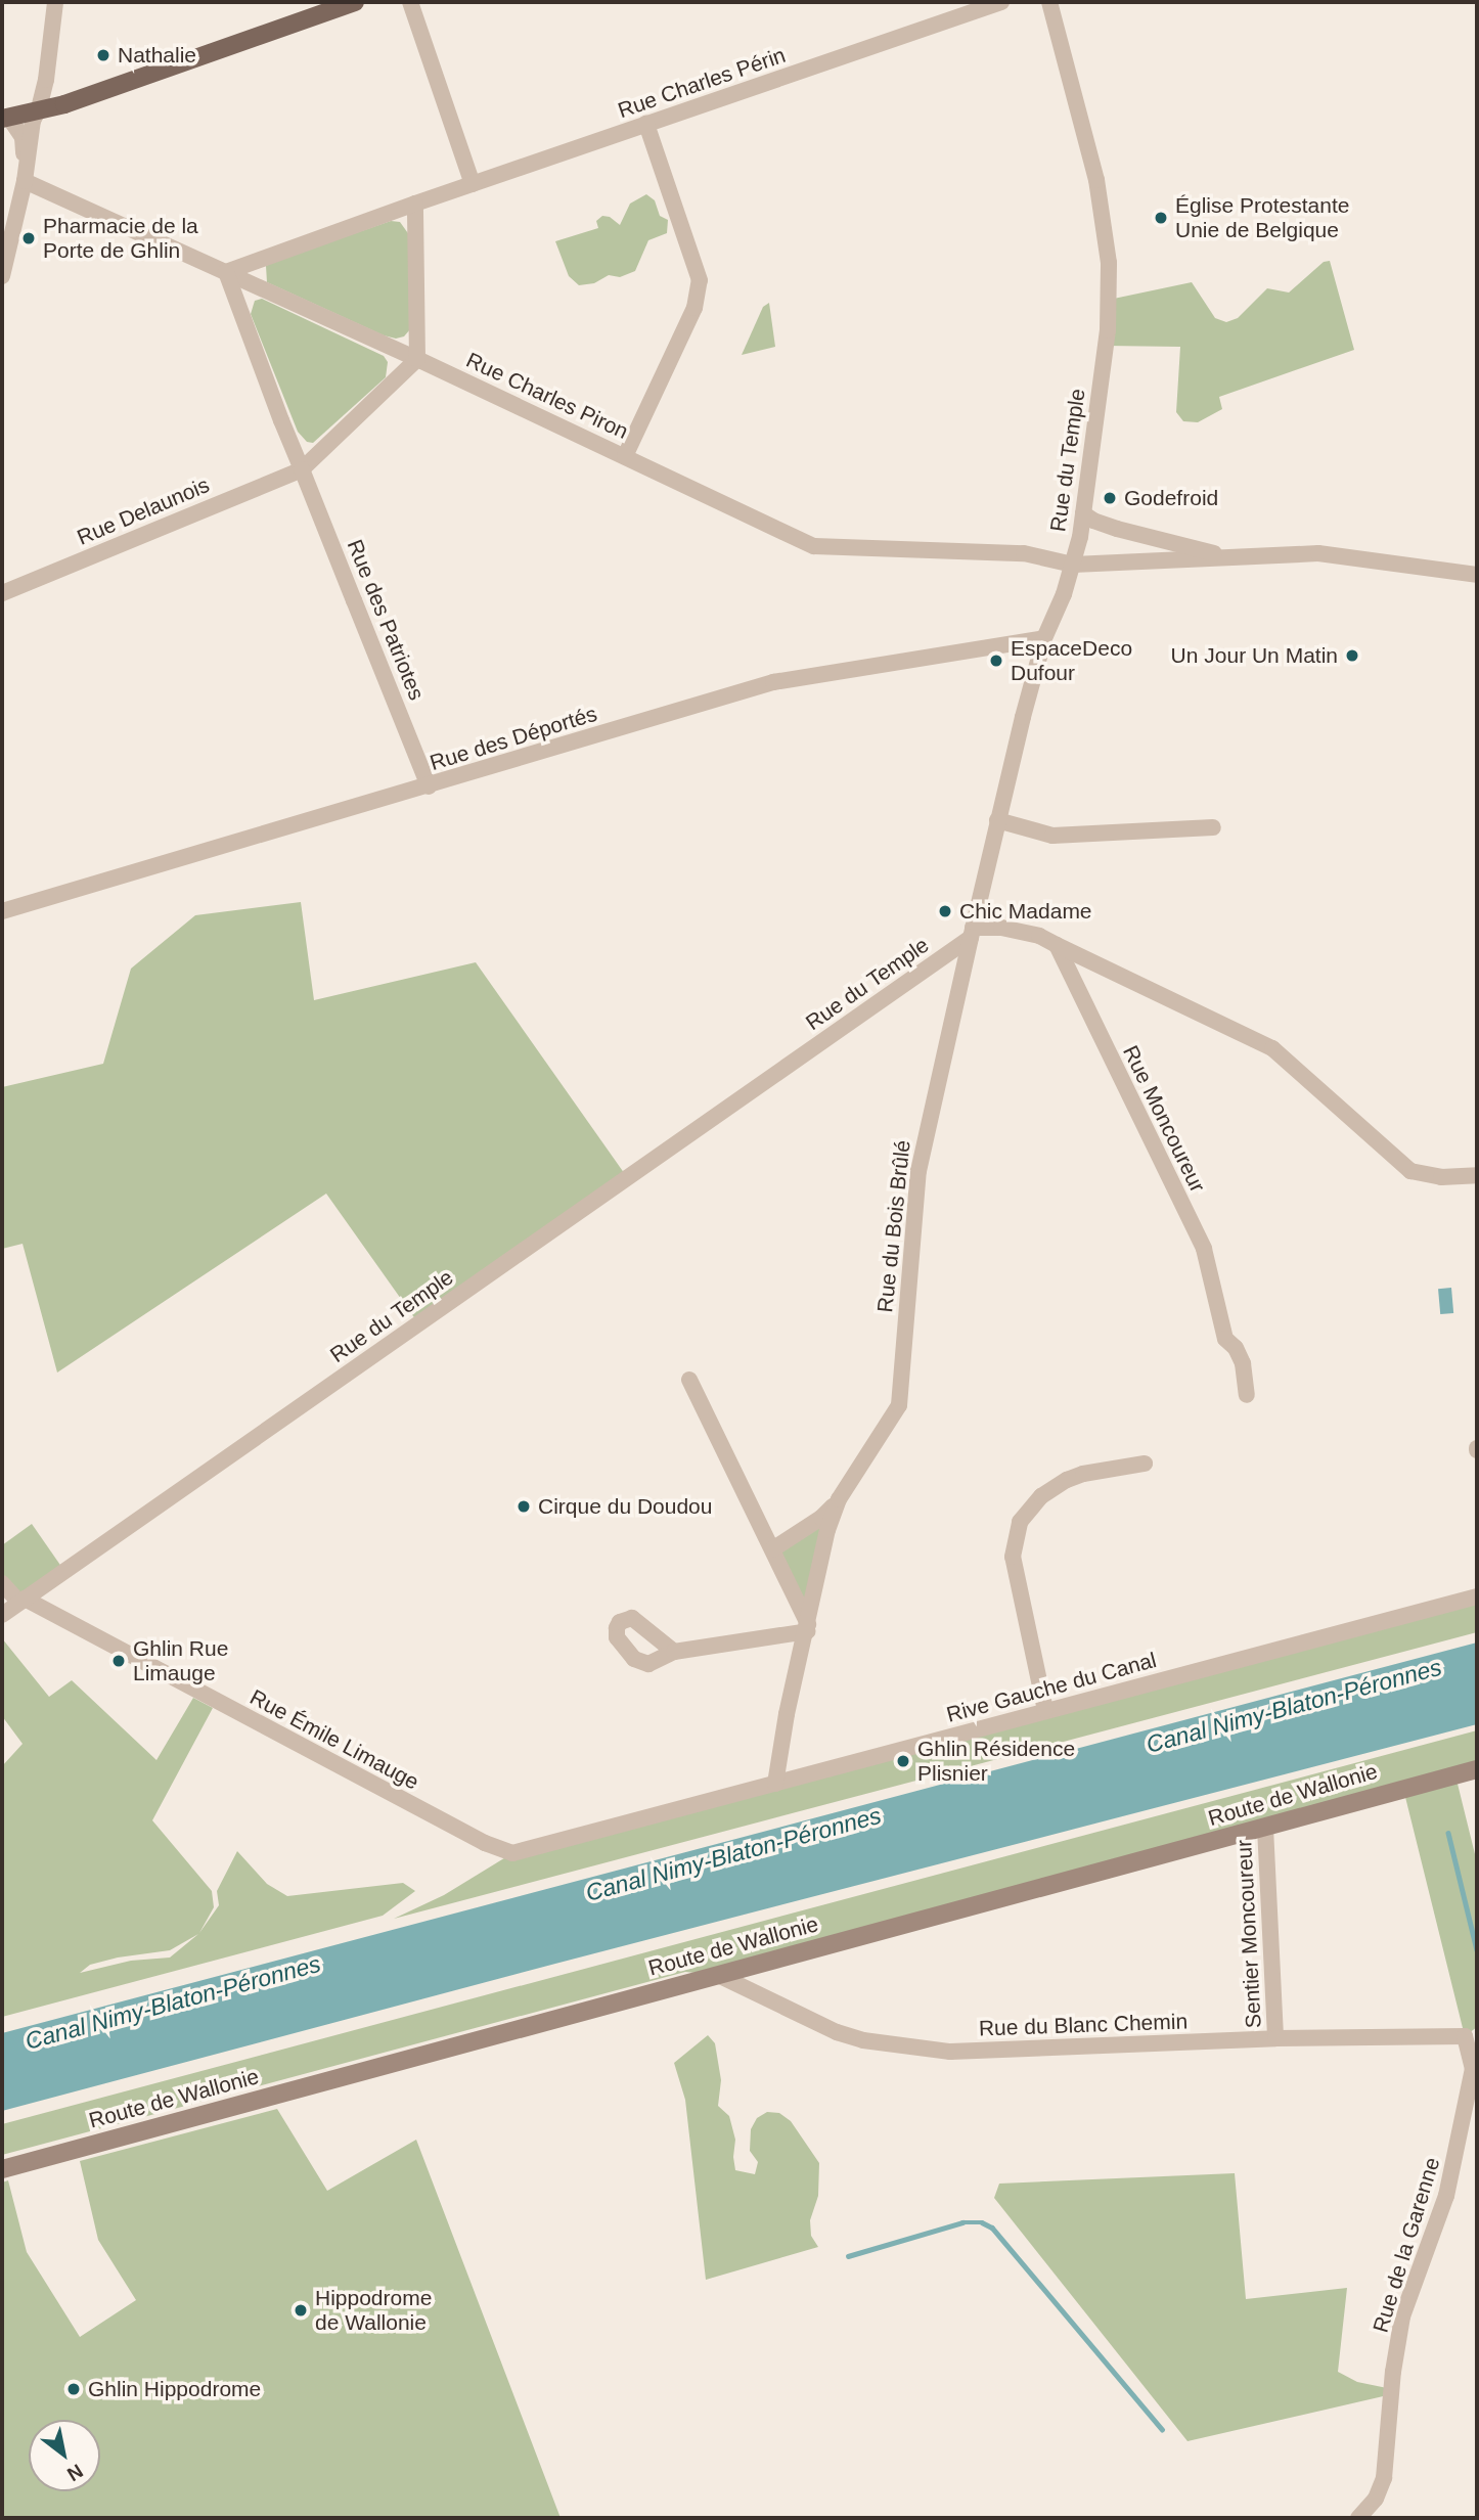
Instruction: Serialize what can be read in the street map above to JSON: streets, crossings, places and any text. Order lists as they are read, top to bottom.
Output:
{
  "streets": {
    "main road": ["Route de Wallonie"],
    "street": [
      "Rue Charles Périn",
      "Rue Charles Piron",
      "Rue du Temple",
      "Rue Delaunois",
      "Rue des Patriotes",
      "Rue des Déportés",
      "Rue Moncoureur",
      "Rue du Bois Brûlé",
      "Rive Gauche du Canal",
      "Rue Émile Limauge",
      "Sentier Moncoureur",
      "Rue du Blanc Chemin",
      "Rue de la Garenne"
    ]
  },
  "crossings": [
    ["Rue Charles Périn", "Rue Charles Piron"],
    ["Rue Charles Périn", "Rue des Patriotes"],
    ["Rue Charles Piron", "Rue du Temple"],
    ["Rue Charles Piron", "Rue des Patriotes"],
    ["Rue du Temple", "Rue des Déportés"],
    ["Rue du Temple", "Rue du Bois Brûlé"],
    ["Rue du Temple", "Rue Émile Limauge"],
    ["Rue Delaunois", "Rue des Patriotes"],
    ["Rue des Patriotes", "Rue des Déportés"],
    ["Rive Gauche du Canal", "Rue Émile Limauge"],
    ["Route de Wallonie", "Sentier Moncoureur"],
    ["Route de Wallonie", "Rue du Blanc Chemin"],
    ["Sentier Moncoureur", "Rue du Blanc Chemin"],
    ["Rue du Blanc Chemin", "Rue de la Garenne"]
  ],
  "water": ["Canal Nimy-Blaton-Péronnes"],
  "places": [
    "Nathalie",
    "Église Protestante Unie de Belgique",
    "Pharmacie de la Porte de Ghlin",
    "Godefroid",
    "Un Jour Un Matin",
    "EspaceDeco Dufour",
    "Chic Madame",
    "Cirque du Doudou",
    "Ghlin Rue Limauge",
    "Ghlin Résidence Plisnier",
    "Hippodrome de Wallonie",
    "Ghlin Hippodrome"
  ],
  "north": "bottom right"
}
